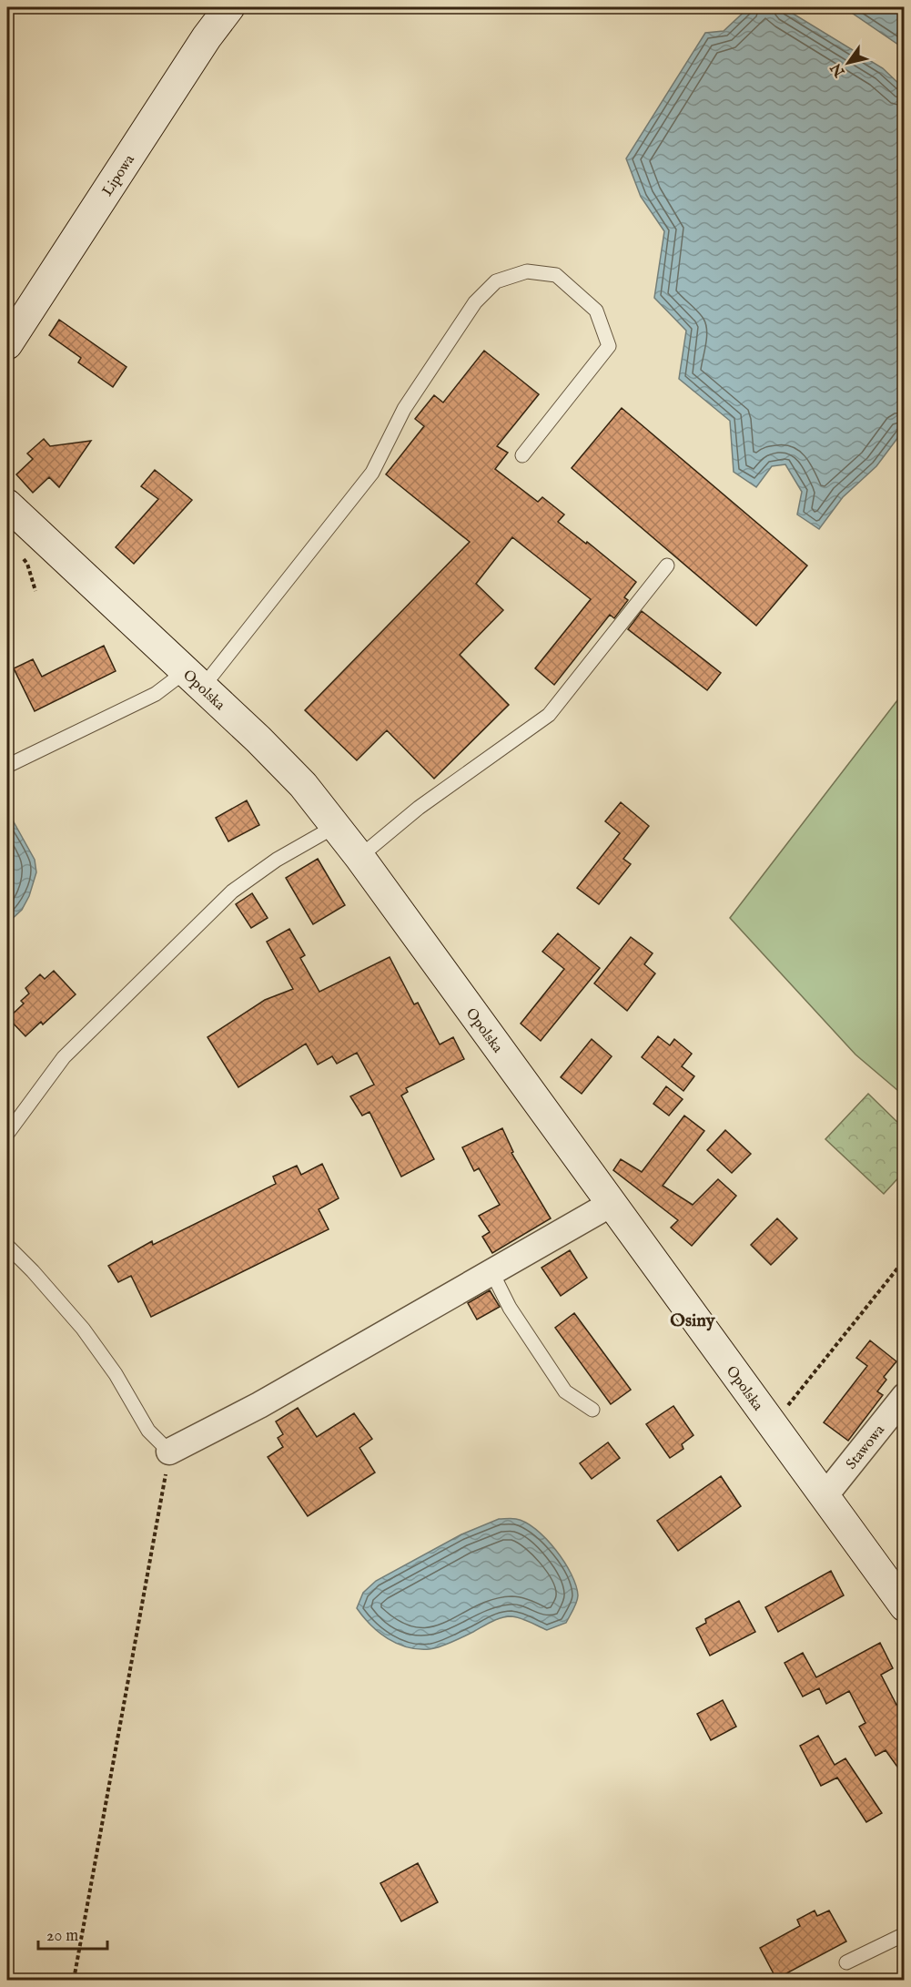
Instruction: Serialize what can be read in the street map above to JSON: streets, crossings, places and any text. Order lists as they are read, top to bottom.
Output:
{
  "streets": {
    "street": ["Lipowa", "Opolska", "Stawowa"]
  },
  "crossings": [
    ["Opolska", "Stawowa"]
  ],
  "districts": ["Osiny"],
  "scale_bar": "20 m",
  "north": "bottom left"
}
